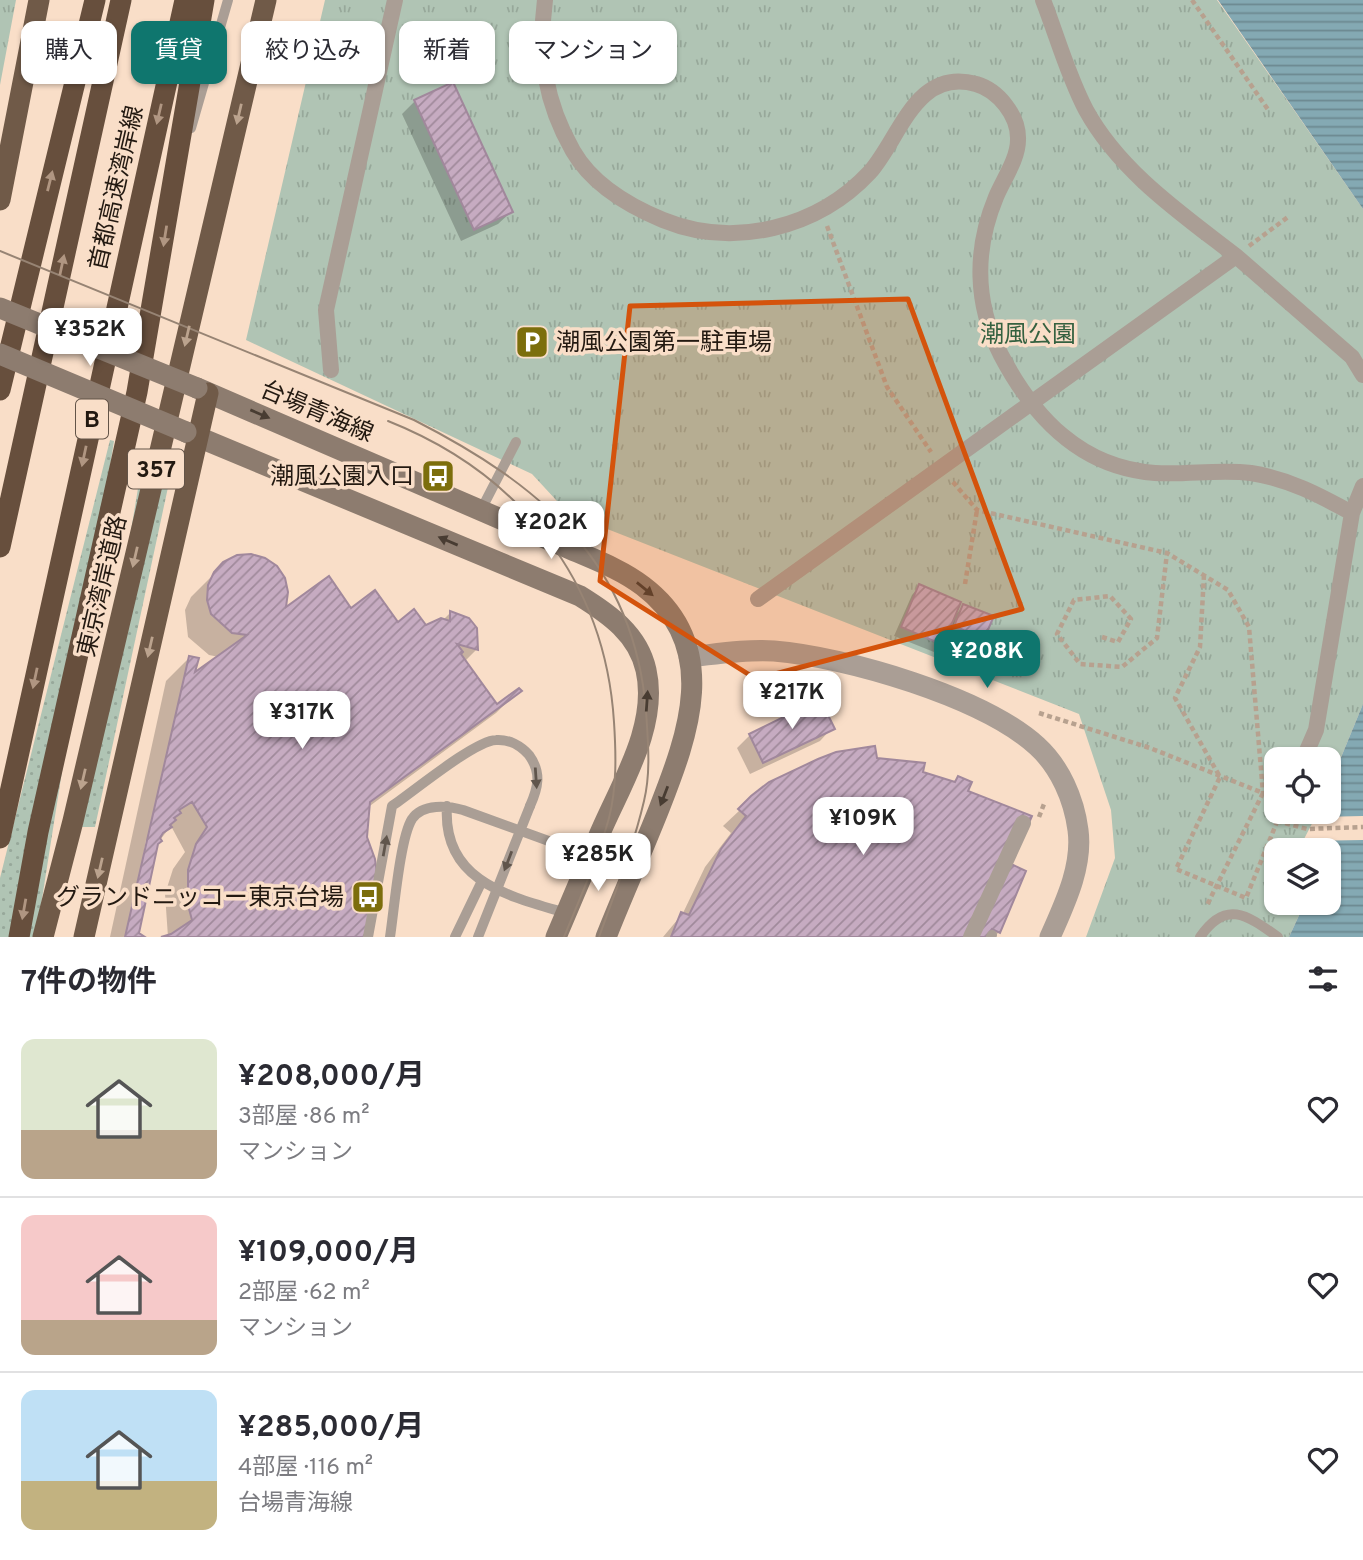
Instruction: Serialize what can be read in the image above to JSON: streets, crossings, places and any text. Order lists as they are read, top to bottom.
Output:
{
  "streets": {
    "highway": [
      "首都高速湾岸線",
      "B",
      "357",
      "東京湾岸道路"
    ],
    "main road": ["台場青海線"]
  },
  "crossings": [
    ["台場青海線", "357"]
  ],
  "parks": ["潮風公園"],
  "places": {
    "parking": ["潮風公園第一駐車場"],
    "bus stop": ["潮風公園入口", "グランドニッコー東京台場"]
  },
  "page": {
    "chip": [
      "購入",
      "賃貸",
      "絞り込み",
      "新着",
      "マンション"
    ],
    "price": [
      "¥352K",
      "¥202K",
      "¥208K",
      "¥217K",
      "¥317K",
      "¥109K",
      "¥285K"
    ],
    "heading": "7件の物件",
    "list": [
      {
        "name": "¥208,000/月",
        "note": "3部屋 · 86 m² · マンション"
      },
      {
        "name": "¥109,000/月",
        "note": "2部屋 · 62 m² · マンション"
      },
      {
        "name": "¥285,000/月",
        "note": "4部屋 · 116 m² · 台場青海線"
      }
    ]
  }
}
